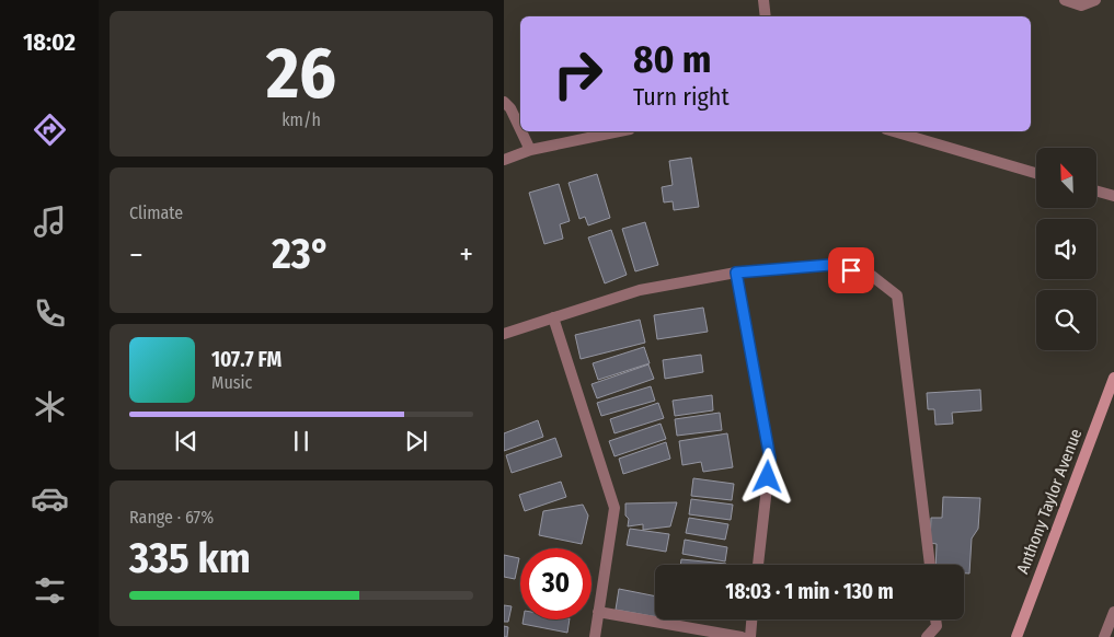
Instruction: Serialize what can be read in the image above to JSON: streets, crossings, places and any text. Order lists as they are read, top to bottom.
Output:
{
  "streets": {
    "main road": ["Anthony Taylor Avenue"]
  },
  "north": "top left",
  "page": {
    "tabs": "18:02",
    "tile": [
      ["26", "km/h"],
      "Climate",
      ["Range · 67%", "335 km"]
    ],
    "turn": ["80 m", "Turn right"],
    "heat": ["−", "23°", "+"],
    "song": ["107.7 FM", "Music"],
    "limit": "30",
    "trip": "18:03 · 1 min · 130 m"
  }
}
